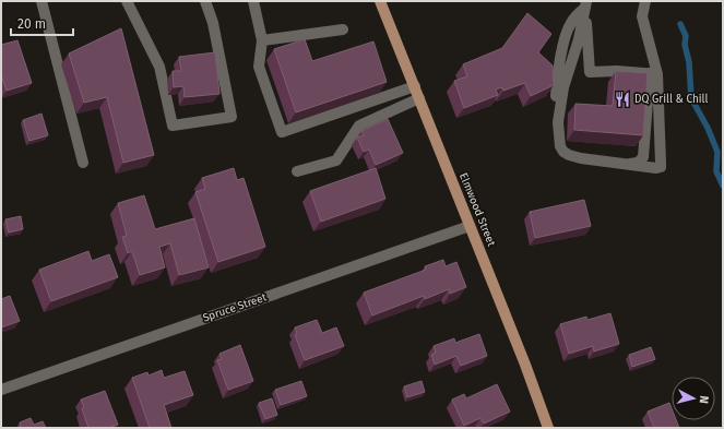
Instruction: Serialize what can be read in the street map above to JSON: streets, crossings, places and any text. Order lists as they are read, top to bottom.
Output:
{
  "streets": {
    "main road": ["Elmwood Street"],
    "street": ["Spruce Street"]
  },
  "crossings": [
    ["Elmwood Street", "Spruce Street"]
  ],
  "places": {
    "restaurant": ["DQ Grill & Chill"]
  },
  "scale_bar": "20 m",
  "north": "right"
}
